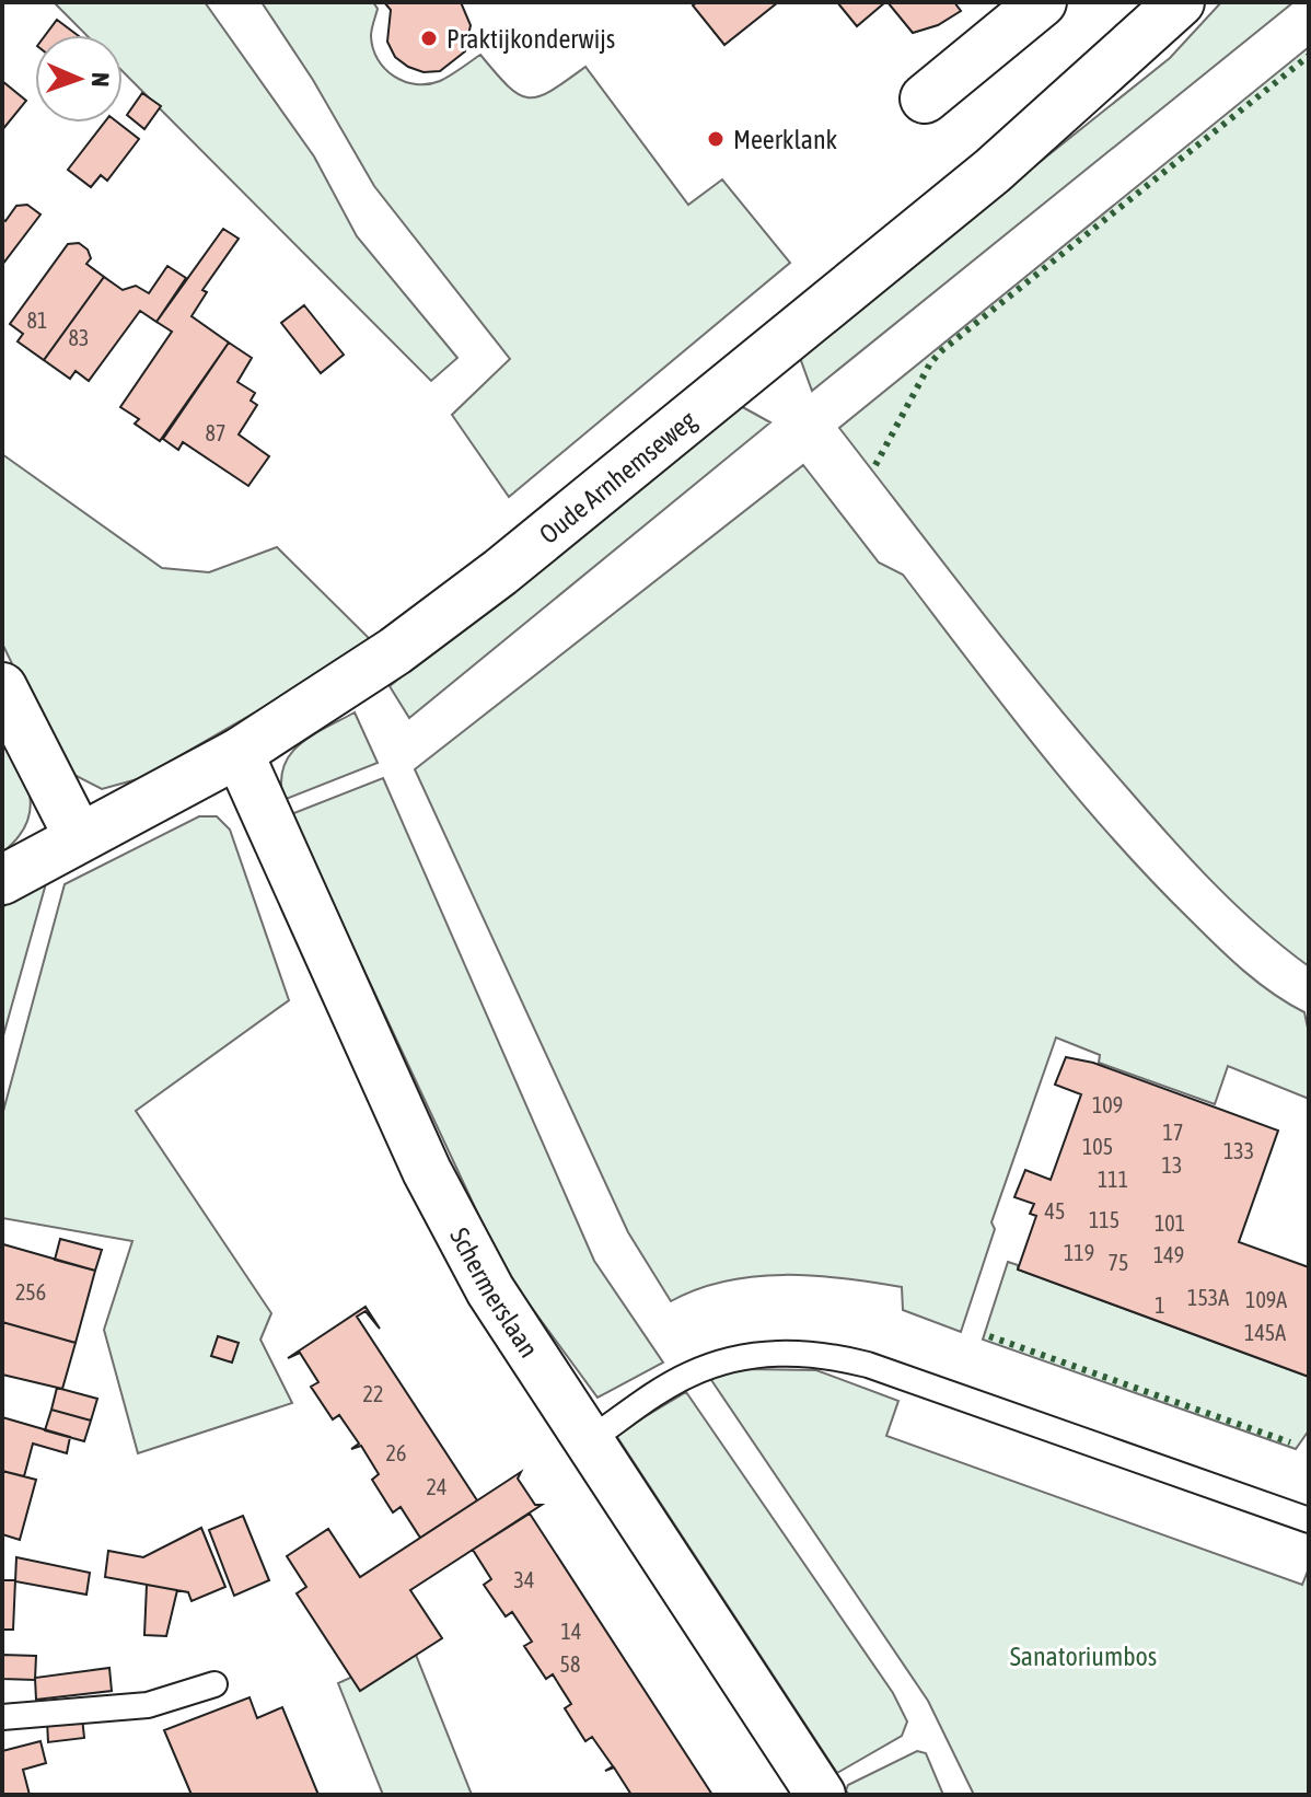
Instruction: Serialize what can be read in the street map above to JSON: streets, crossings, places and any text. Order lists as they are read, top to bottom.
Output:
{
  "streets": {
    "street": ["Oude Arnhemseweg", "Schermerslaan"]
  },
  "crossings": [
    ["Oude Arnhemseweg", "Schermerslaan"]
  ],
  "parks": ["Sanatoriumbos"],
  "places": ["Praktijkonderwijs", "Meerklank"],
  "house_numbers": [
    "81",
    "83",
    "87",
    "109",
    "17",
    "105",
    "133",
    "13",
    "111",
    "45",
    "115",
    "101",
    "119",
    "149",
    "75",
    "256",
    "153A",
    "109A",
    "1",
    "145A",
    "22",
    "26",
    "24",
    "34",
    "14",
    "58"
  ],
  "north": "right"
}
